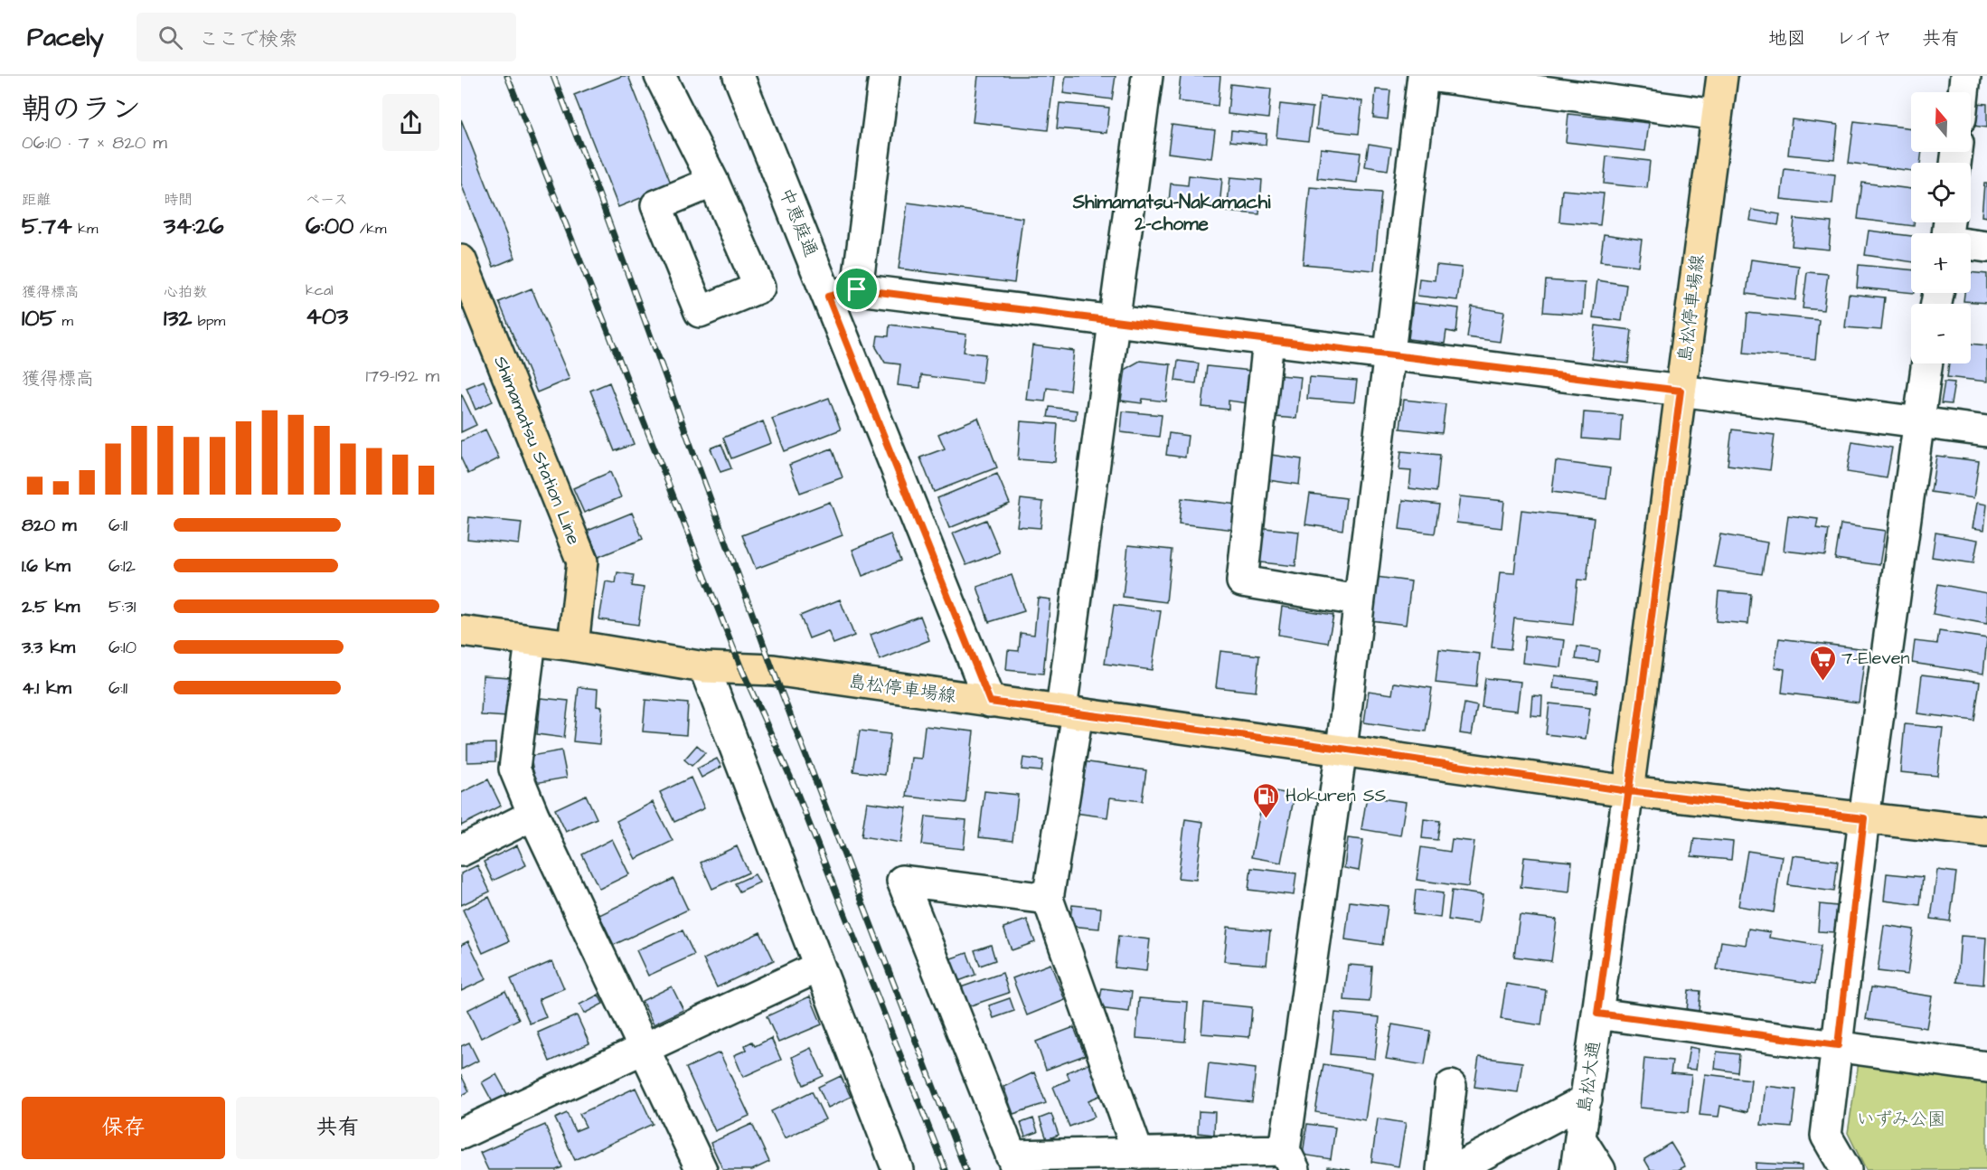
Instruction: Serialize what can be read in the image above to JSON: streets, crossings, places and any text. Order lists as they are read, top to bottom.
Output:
{
  "streets": {
    "main road": ["島松停車場線", "Shimamatsu Station Line"],
    "street": ["中恵庭通", "島松大通"]
  },
  "crossings": [
    ["中恵庭通", "島松停車場線"],
    ["島松停車場線", "Shimamatsu Station Line"],
    ["島松停車場線", "島松大通"]
  ],
  "districts": ["Shimamatsu-Nakamachi 2-chome"],
  "parks": ["いずみ公園"],
  "places": {
    "supermarket": ["7-Eleven"],
    "fuel station": ["Hokuren SS"]
  },
  "north": "top",
  "page": {
    "header": "Pacely",
    "search": "ここで検索",
    "nav": ["地図", "レイヤ", "共有"],
    "heading": ["朝のラン", "06:10 · 7 × 820 m"],
    "map_buttons": ["+", "−"],
    "stats": [
      ["距離", "5.74 km"],
      ["時間", "34:26"],
      ["ペース", "6:00 /km"],
      ["獲得標高", "105 m"],
      ["心拍数", "132 bpm"],
      ["kcal", "403"]
    ],
    "chart": ["獲得標高", "179–192 m"],
    "list": [
      {
        "name": "820 m",
        "note": "6:11"
      },
      {
        "name": "1.6 km",
        "note": "6:12"
      },
      {
        "name": "2.5 km",
        "note": "5:31"
      },
      {
        "name": "3.3 km",
        "note": "6:10"
      },
      {
        "name": "4.1 km",
        "note": "6:11"
      }
    ],
    "buttons": ["保存", "共有"]
  }
}
